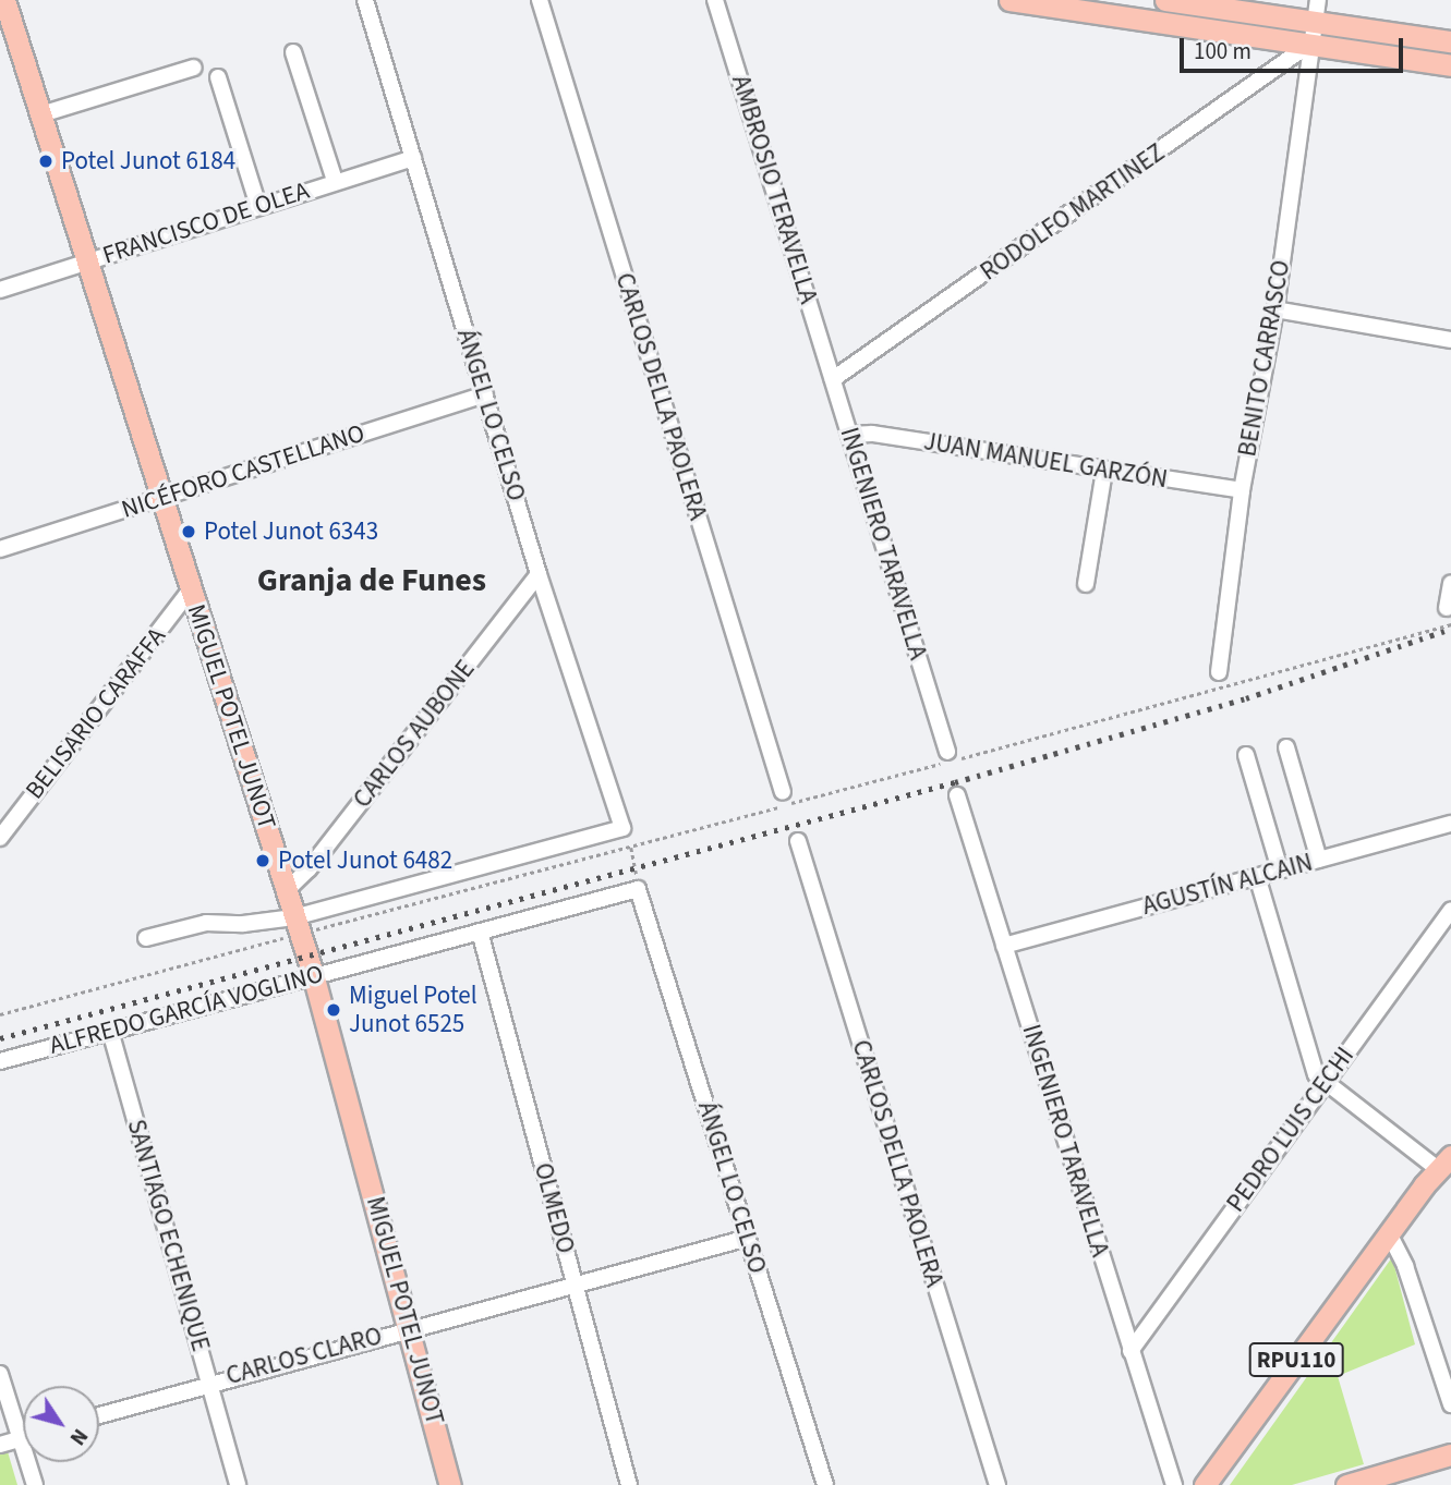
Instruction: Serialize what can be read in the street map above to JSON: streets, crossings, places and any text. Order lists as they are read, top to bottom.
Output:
{
  "streets": {
    "main road": ["MIGUEL POTEL JUNOT", "RPU110"],
    "street": [
      "AMBROSIO TERAVELLA",
      "RODOLFO MARTINEZ",
      "FRANCISCO DE OLEA",
      "BENITO CARRASCO",
      "CARLOS DELLA PAOLERA",
      "ÁNGEL LO CELSO",
      "JUAN MANUEL GARZÓN",
      "NICÉFORO CASTELLANO",
      "INGENIERO TARAVELLA",
      "BELISARIO CARAFFA",
      "CARLOS AUBONE",
      "AGUSTÍN ALCAIN",
      "ALFREDO GARCÍA VOGLINO",
      "PEDRO LUIS CECHI",
      "OLMEDO",
      "SANTIAGO ECHENIQUE",
      "CARLOS CLARO"
    ]
  },
  "crossings": [
    ["AMBROSIO TERAVELLA", "RODOLFO MARTINEZ"],
    ["AMBROSIO TERAVELLA", "INGENIERO TARAVELLA"],
    ["RODOLFO MARTINEZ", "BENITO CARRASCO"],
    ["RODOLFO MARTINEZ", "INGENIERO TARAVELLA"],
    ["FRANCISCO DE OLEA", "ÁNGEL LO CELSO"],
    ["FRANCISCO DE OLEA", "MIGUEL POTEL JUNOT"],
    ["BENITO CARRASCO", "JUAN MANUEL GARZÓN"],
    ["ÁNGEL LO CELSO", "NICÉFORO CASTELLANO"],
    ["ÁNGEL LO CELSO", "CARLOS AUBONE"],
    ["ÁNGEL LO CELSO", "ALFREDO GARCÍA VOGLINO"],
    ["ÁNGEL LO CELSO", "CARLOS CLARO"],
    ["JUAN MANUEL GARZÓN", "INGENIERO TARAVELLA"],
    ["NICÉFORO CASTELLANO", "MIGUEL POTEL JUNOT"],
    ["INGENIERO TARAVELLA", "AGUSTÍN ALCAIN"],
    ["INGENIERO TARAVELLA", "PEDRO LUIS CECHI"],
    ["BELISARIO CARAFFA", "MIGUEL POTEL JUNOT"],
    ["MIGUEL POTEL JUNOT", "CARLOS AUBONE"],
    ["MIGUEL POTEL JUNOT", "ALFREDO GARCÍA VOGLINO"],
    ["MIGUEL POTEL JUNOT", "CARLOS CLARO"],
    ["ALFREDO GARCÍA VOGLINO", "OLMEDO"],
    ["ALFREDO GARCÍA VOGLINO", "SANTIAGO ECHENIQUE"],
    ["OLMEDO", "CARLOS CLARO"],
    ["SANTIAGO ECHENIQUE", "CARLOS CLARO"]
  ],
  "districts": ["Granja de Funes"],
  "places": [
    "Potel Junot 6184",
    "Potel Junot 6343",
    "Potel Junot 6482",
    "Miguel Potel Junot 6525"
  ],
  "scale_bar": "100 m",
  "north": "bottom right"
}
